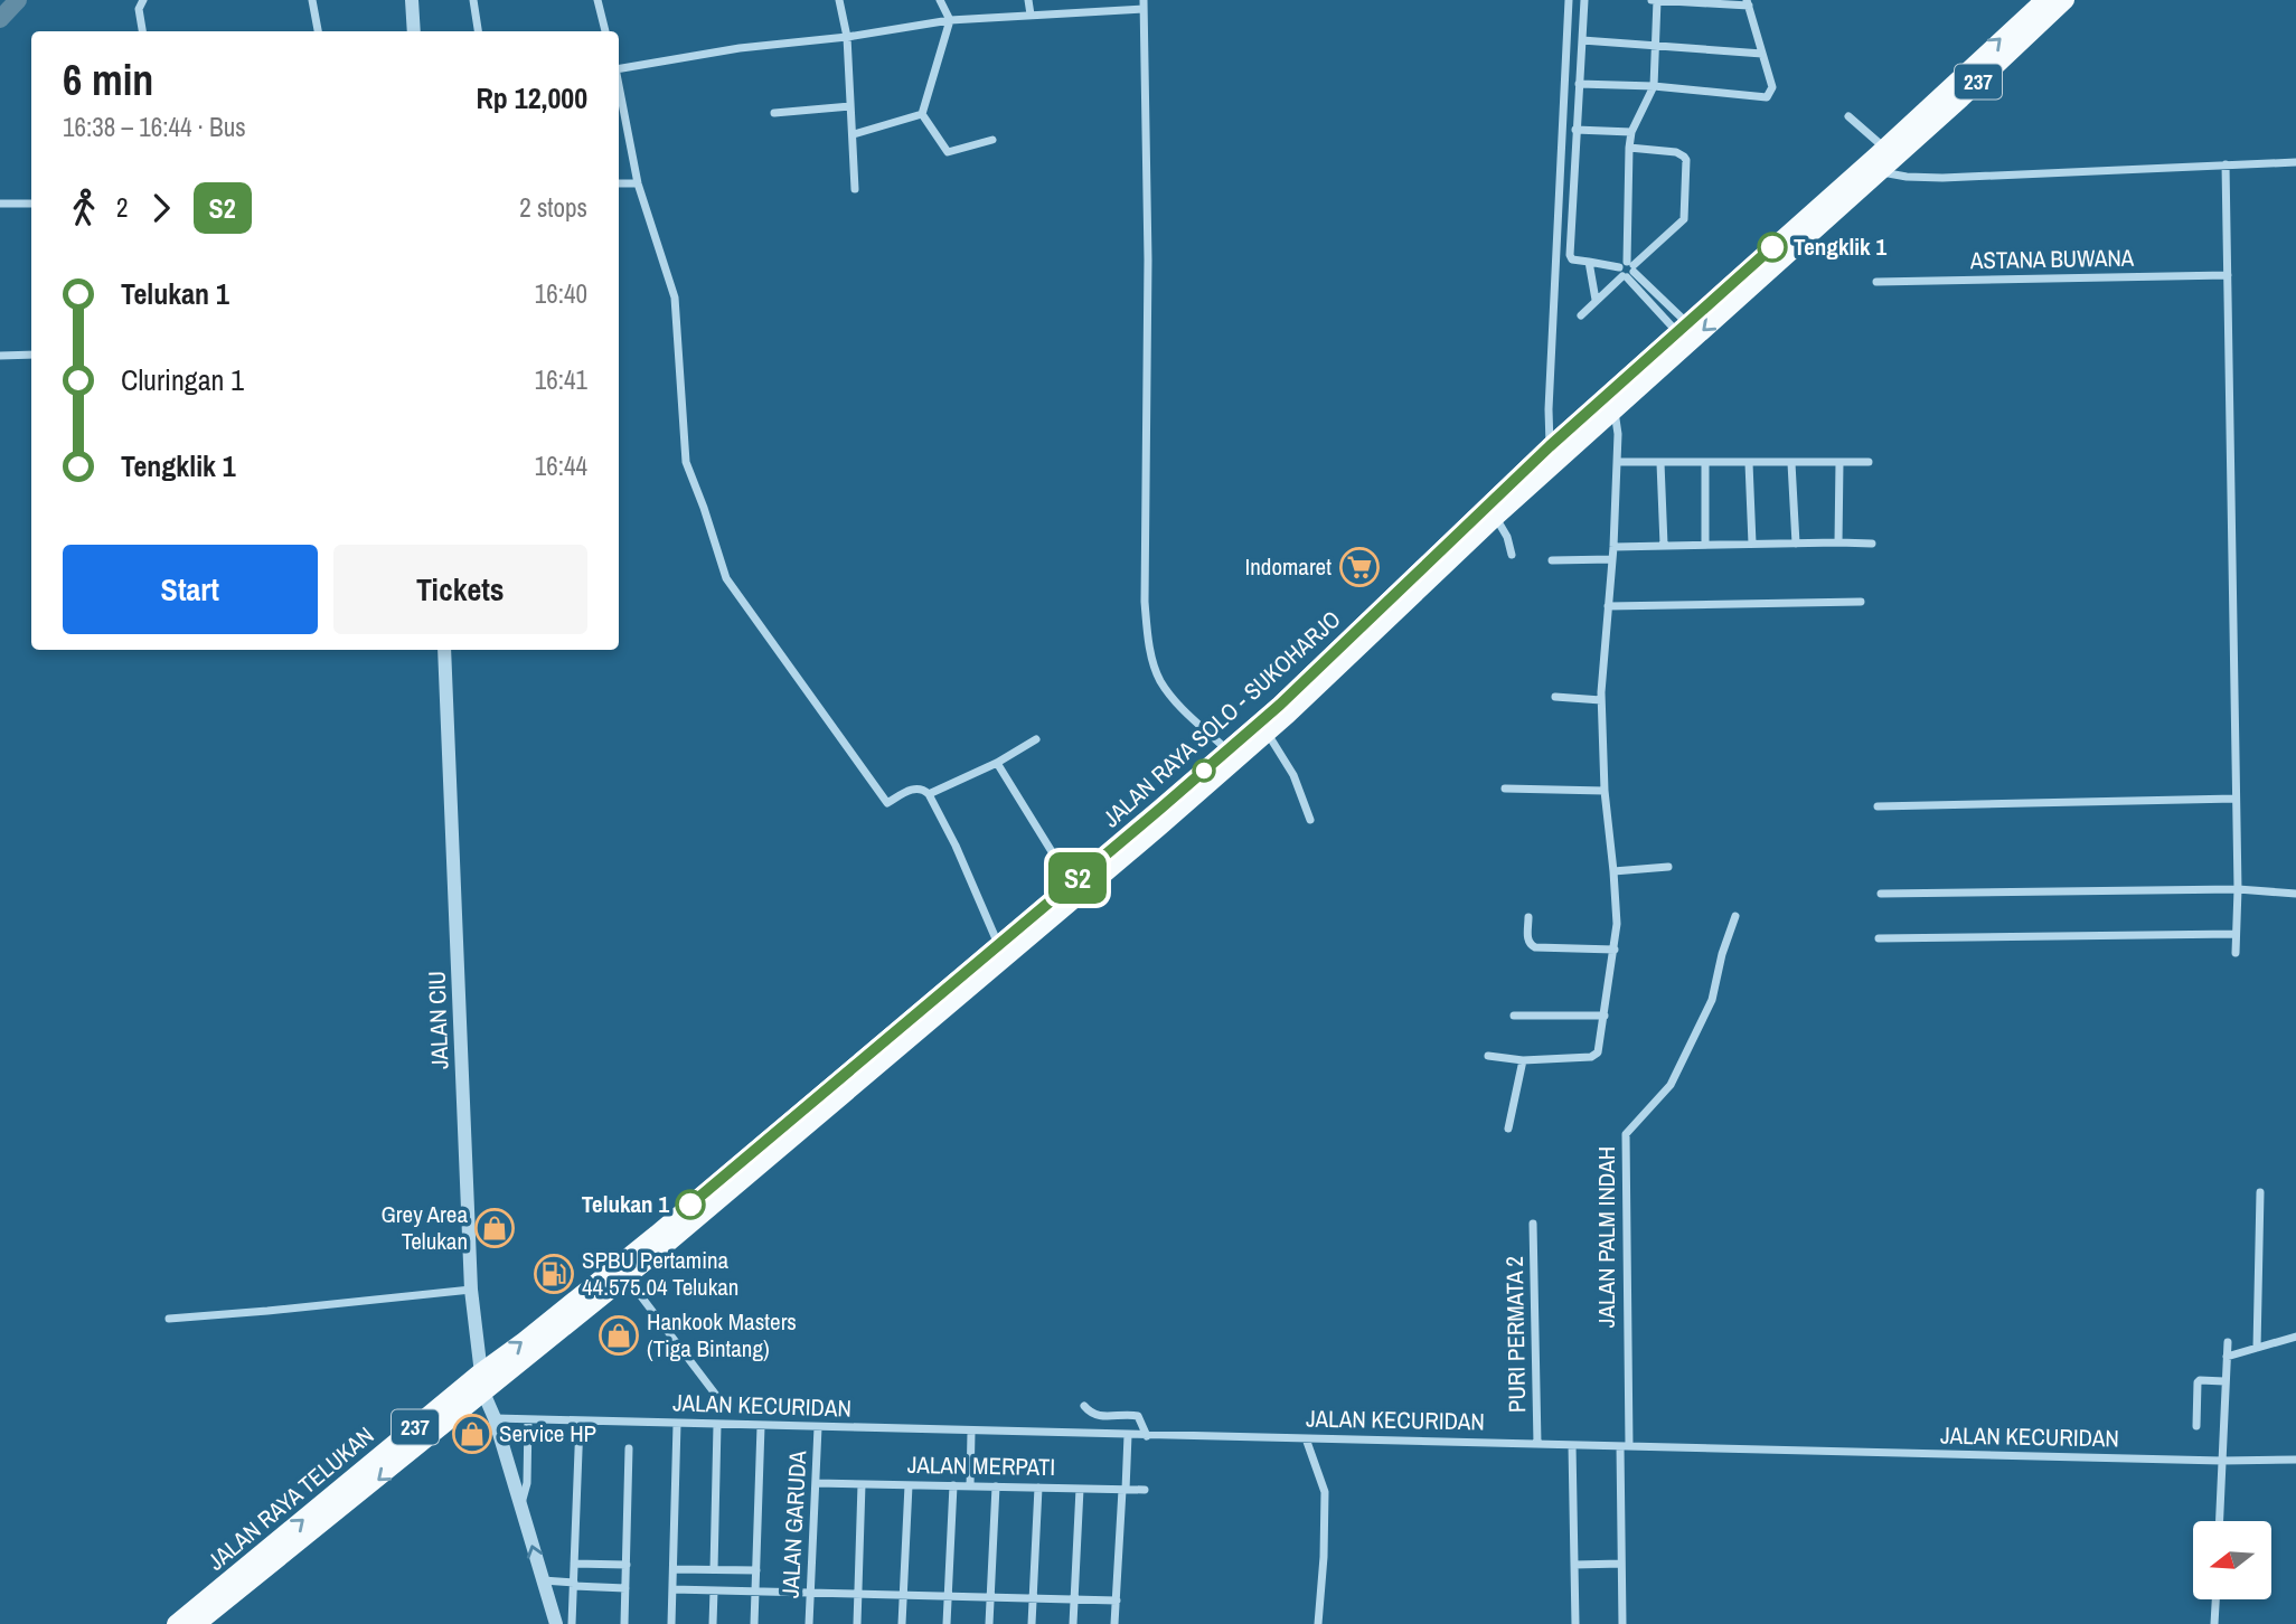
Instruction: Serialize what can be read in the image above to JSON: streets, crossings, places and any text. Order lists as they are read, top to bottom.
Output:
{
  "streets": {
    "main road": ["237", "JALAN RAYA SOLO - SUKOHARJO", "JALAN RAYA TELUKAN"],
    "street": [
      "ASTANA BUWANA",
      "JALAN CIU",
      "JALAN PALM INDAH",
      "PURI PERMATA 2",
      "JALAN KECURIDAN",
      "JALAN MERPATI",
      "JALAN GARUDA"
    ]
  },
  "crossings": [
    ["JALAN RAYA SOLO - SUKOHARJO", "JALAN RAYA TELUKAN"],
    ["JALAN CIU", "JALAN KECURIDAN"],
    ["JALAN CIU", "JALAN RAYA TELUKAN"],
    ["JALAN PALM INDAH", "JALAN KECURIDAN"],
    ["PURI PERMATA 2", "JALAN KECURIDAN"],
    ["JALAN KECURIDAN", "JALAN GARUDA"],
    ["JALAN MERPATI", "JALAN GARUDA"]
  ],
  "places": {
    "other": ["Tengklik 1", "Telukan 1"],
    "supermarket": ["Indomaret"],
    "shop": ["Grey Area Telukan", "Hankook Masters (Tiga Bintang)", "Service HP"],
    "fuel station": ["SPBU Pertamina 44.575.04 Telukan"]
  },
  "lines": ["bus line S2"],
  "north": "left",
  "page": {
    "on_map": "S2",
    "heading": ["6 min", "16:38 – 16:44 · Bus", "Rp 12,000"],
    "legs": ["2", "S2", "2 stops"],
    "list": [
      {
        "name": "Telukan 1",
        "value": "16:40"
      },
      {
        "name": "Cluringan 1",
        "value": "16:41"
      },
      {
        "name": "Tengklik 1",
        "value": "16:44"
      }
    ],
    "buttons": ["Start", "Tickets"]
  }
}
